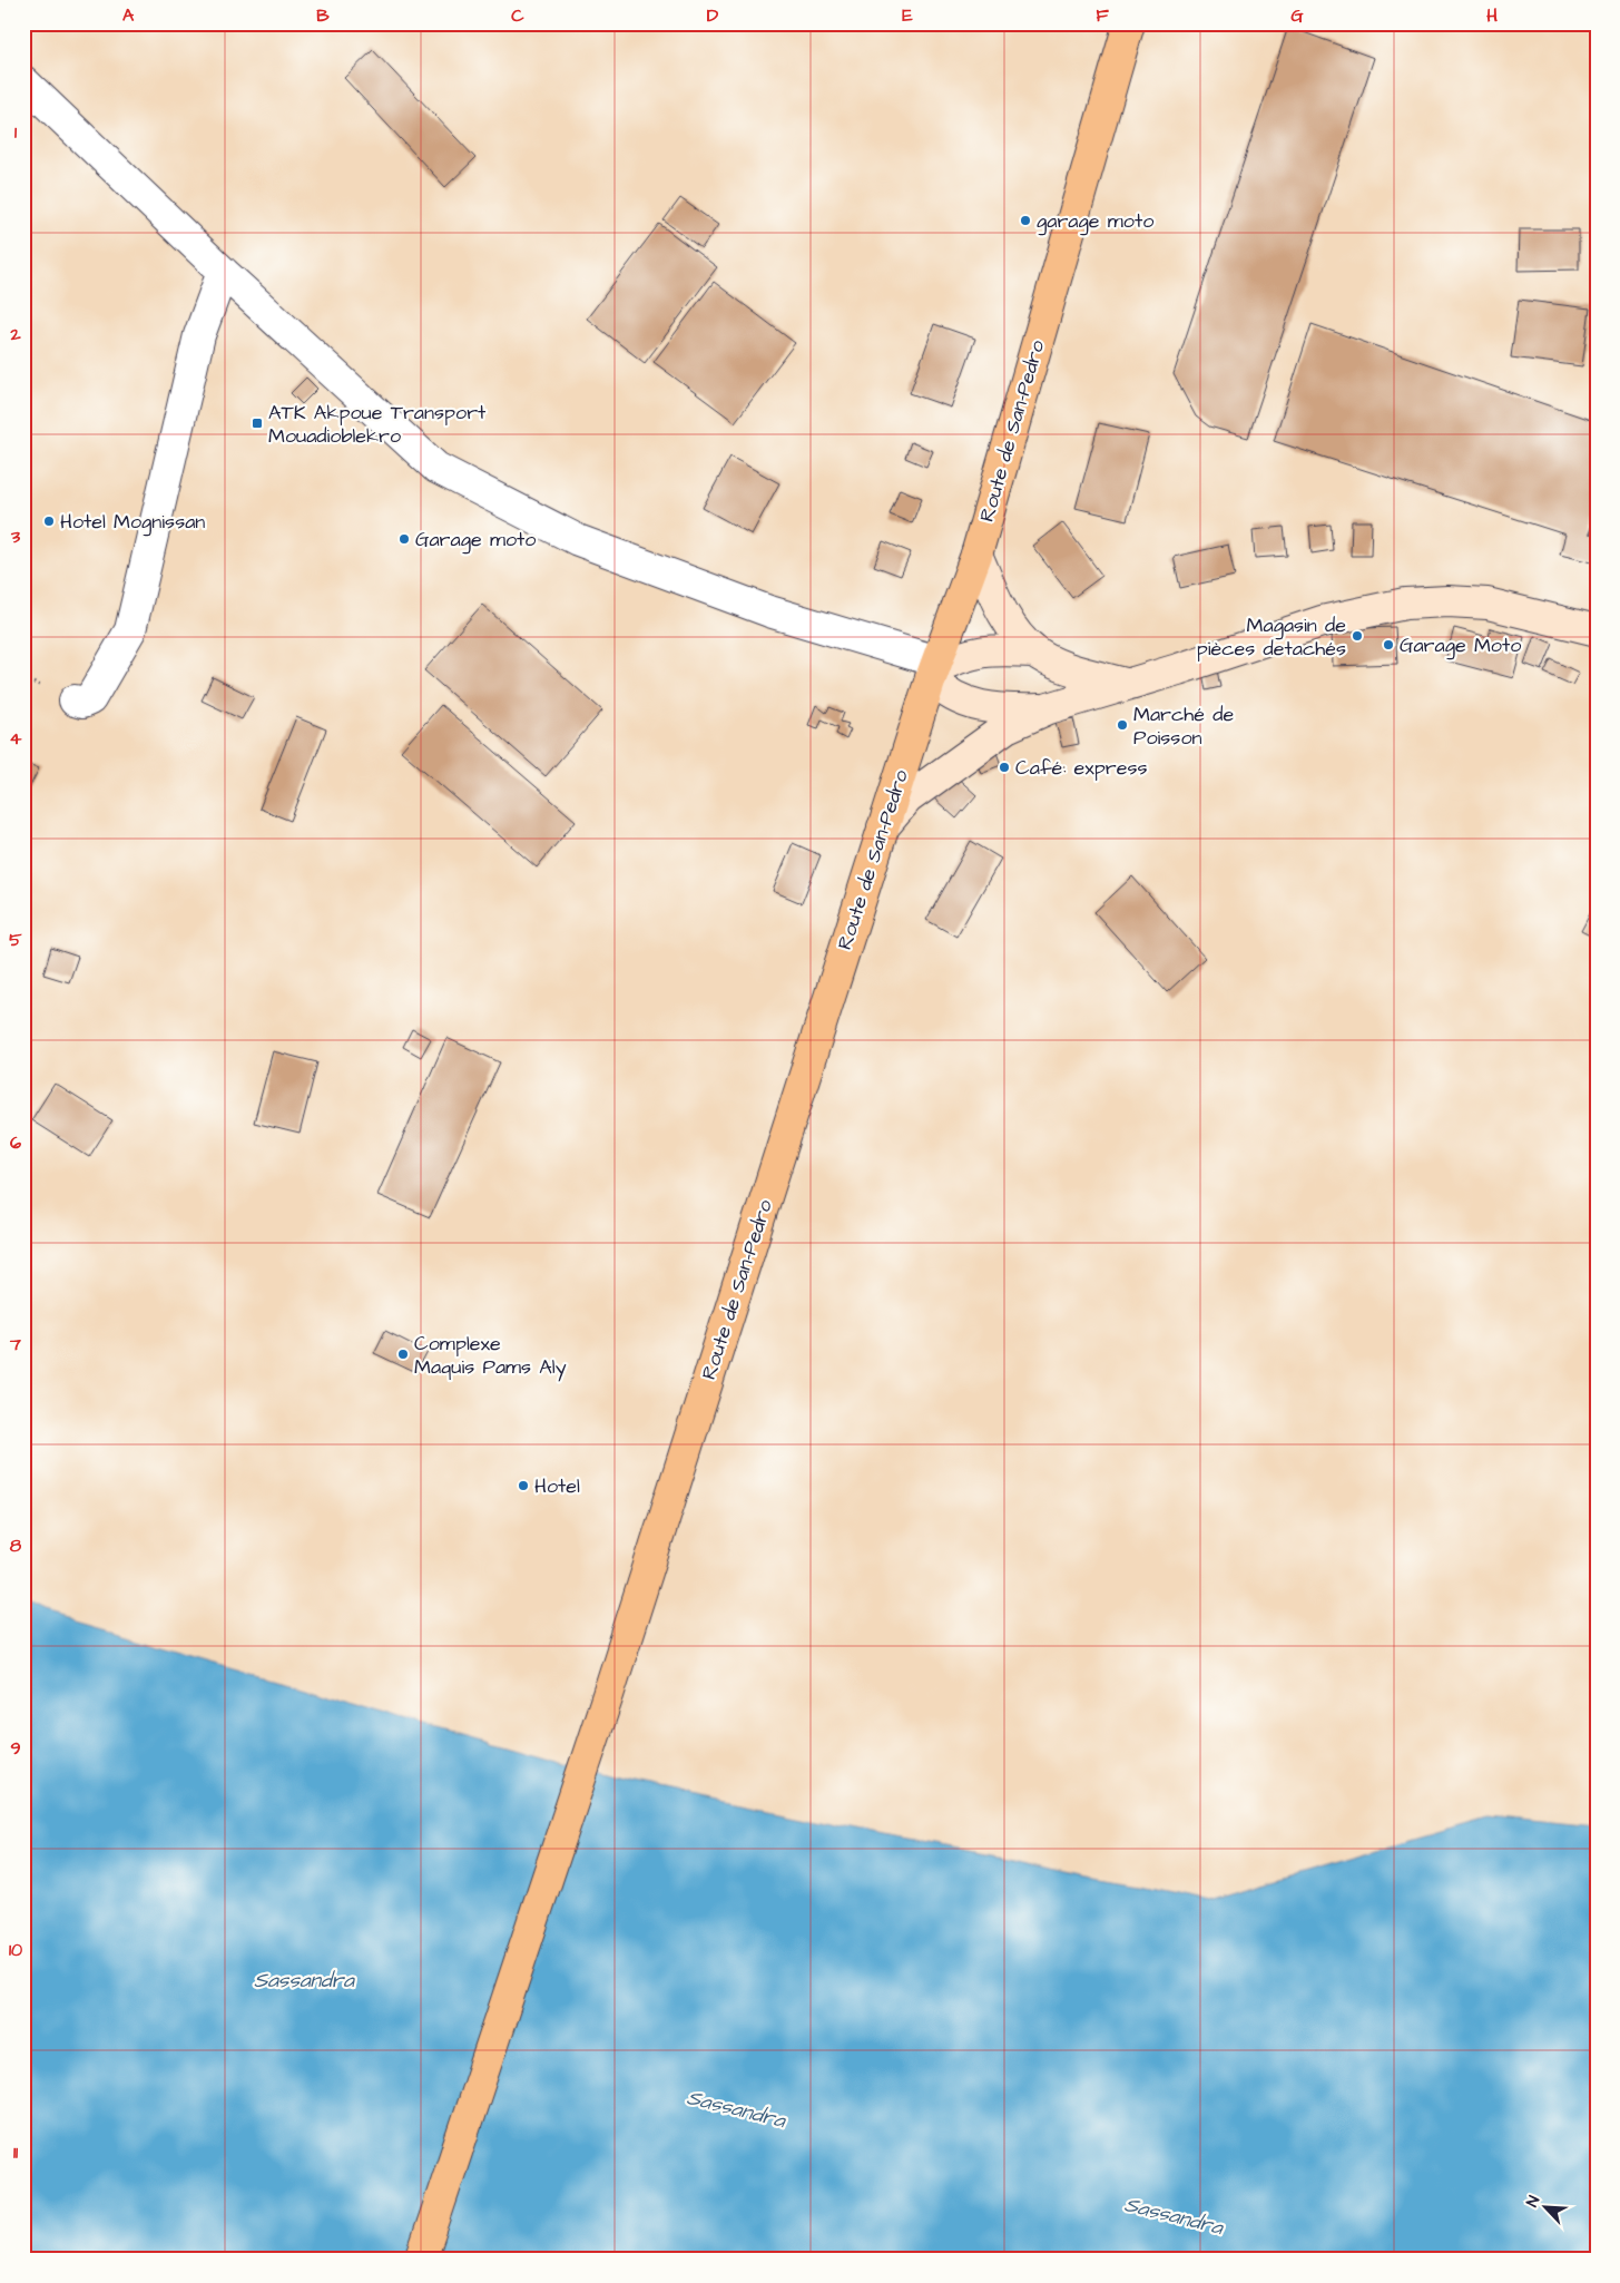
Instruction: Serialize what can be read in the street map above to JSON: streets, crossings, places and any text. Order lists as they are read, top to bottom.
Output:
{
  "streets": {
    "main road": ["Route de San-Pedro"]
  },
  "water": ["Sassandra"],
  "places": {
    "other": [
      "garage moto",
      "Hotel Mognissan",
      "Garage moto",
      "Magasin de pièces detachés",
      "Garage Moto",
      "Marché de Poisson",
      "Café: express",
      "Complexe Maquis Pams Aly",
      "Hotel"
    ],
    "transit": ["ATK Akpoue Transport Mouadioblekro"]
  },
  "north": "top left",
  "grid": {
    "columns": [
      "A",
      "B",
      "C",
      "D",
      "E",
      "F",
      "G",
      "H"
    ],
    "rows": [
      "1",
      "2",
      "3",
      "4",
      "5",
      "6",
      "7",
      "8",
      "9",
      "10",
      "11"
    ]
  }
}
